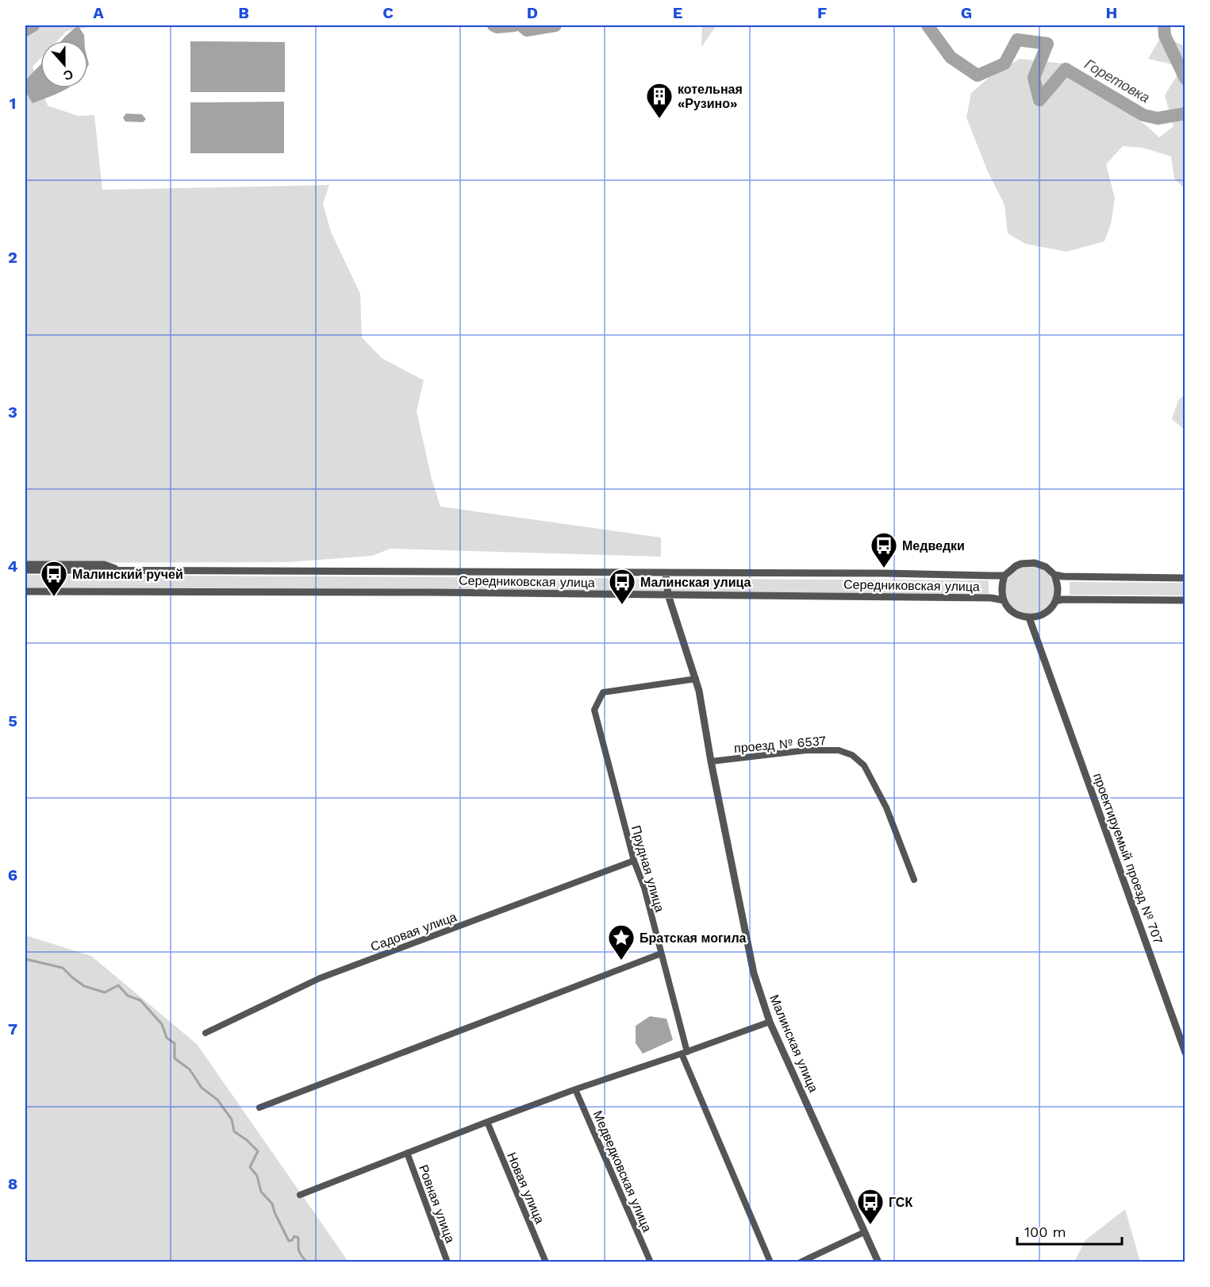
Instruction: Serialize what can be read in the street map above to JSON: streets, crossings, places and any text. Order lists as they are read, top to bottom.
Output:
{
  "streets": {
    "street": [
      "Середниковская улица",
      "проезд № 6537",
      "проектируемый проезд № 707",
      "Прудная улица",
      "Садовая улица",
      "Малинская улица",
      "Медведковская улица",
      "Новая улица",
      "Ровная улица"
    ]
  },
  "crossings": [
    ["Середниковская улица", "проектируемый проезд № 707"],
    ["Середниковская улица", "Малинская улица"],
    ["проезд № 6537", "Малинская улица"],
    ["Прудная улица", "Садовая улица"],
    ["Прудная улица", "Малинская улица"]
  ],
  "water": ["Горетовка"],
  "places": {
    "building": ["котельная «Рузино»"],
    "bus stop": [
      "Медведки",
      "Малинский ручей",
      "Малинская улица",
      "ГСК"
    ],
    "place": ["Братская могила"]
  },
  "scale_bar": "100 m",
  "north": "bottom",
  "grid": {
    "columns": [
      "A",
      "B",
      "C",
      "D",
      "E",
      "F",
      "G",
      "H"
    ],
    "rows": [
      "1",
      "2",
      "3",
      "4",
      "5",
      "6",
      "7",
      "8"
    ]
  }
}
